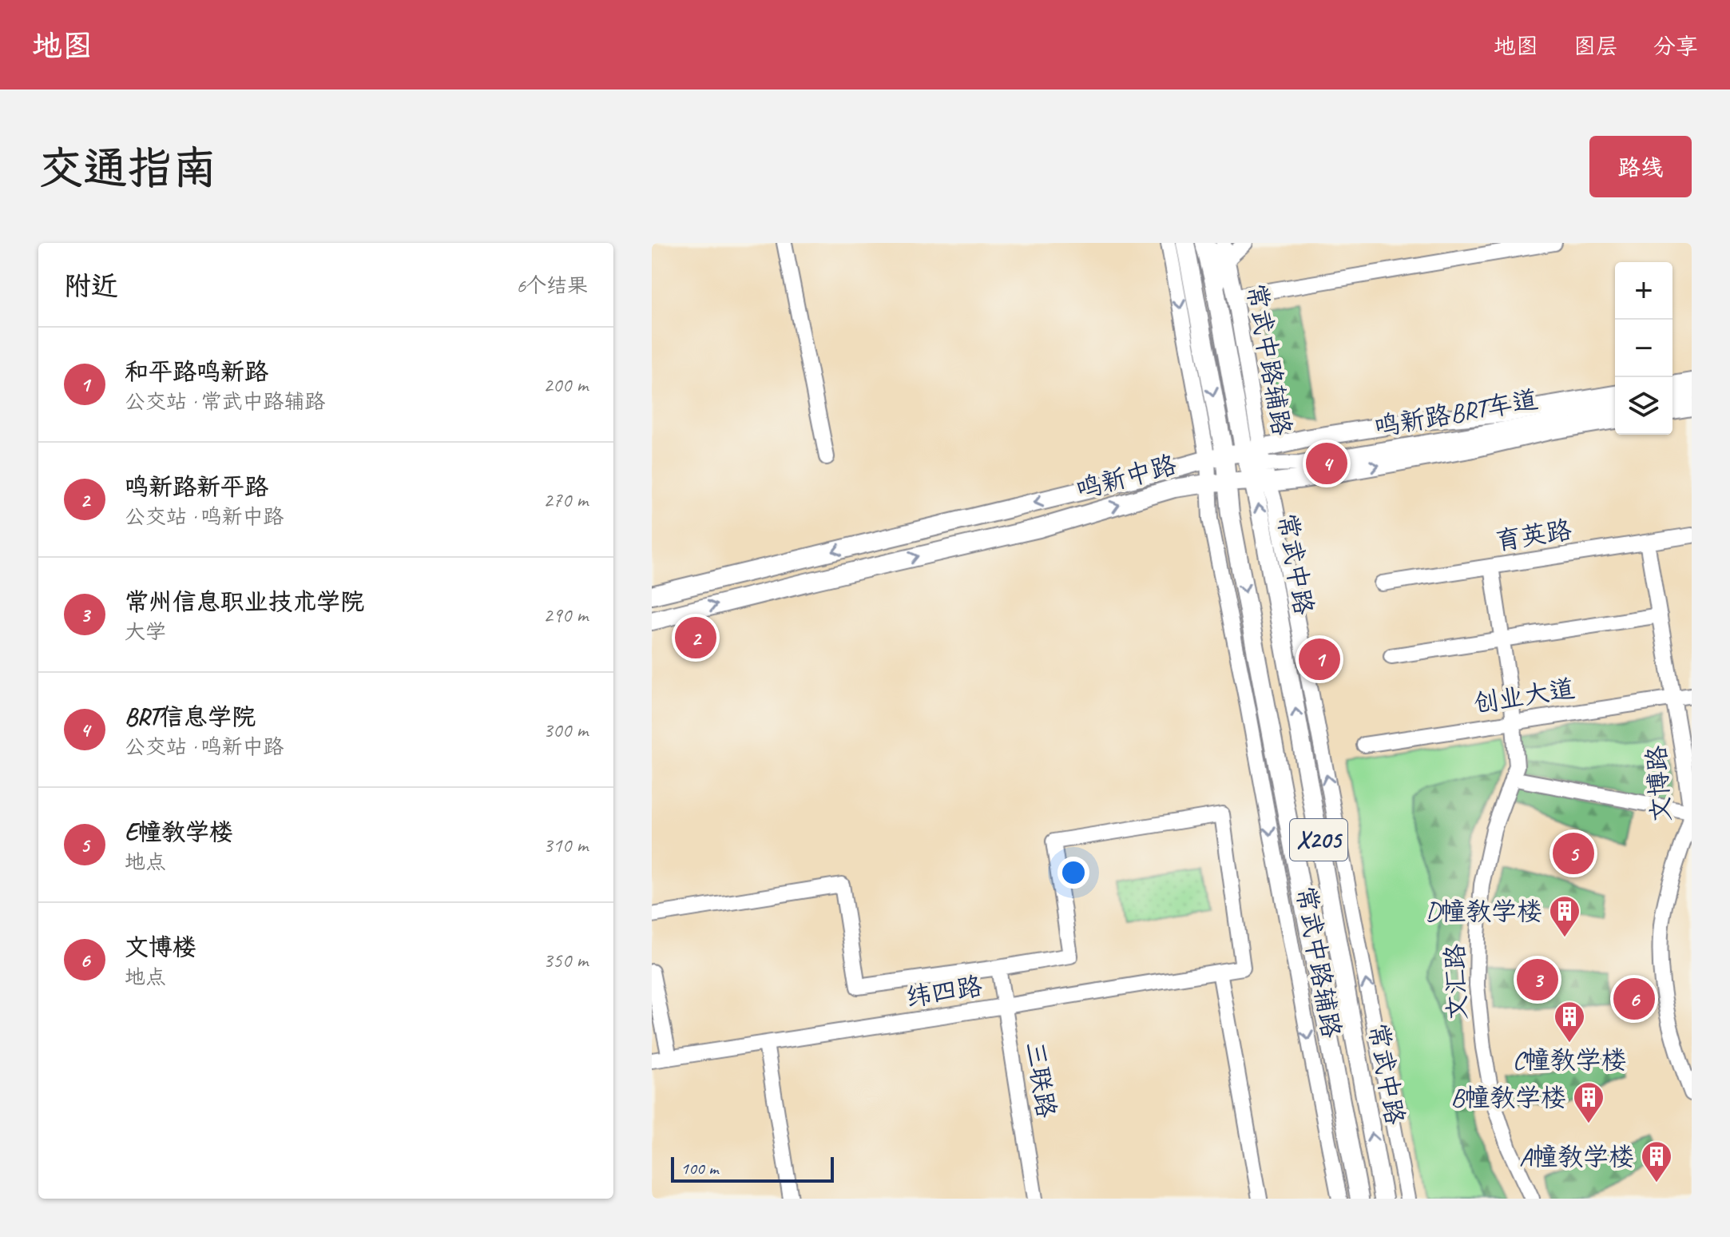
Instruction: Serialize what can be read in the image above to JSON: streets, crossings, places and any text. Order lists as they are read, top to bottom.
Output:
{
  "streets": {
    "main road": ["鸣新中路", "常武中路", "X205"],
    "street": [
      "常武中路辅路",
      "鸣新路BRT车道",
      "育英路",
      "创业大道",
      "文博路",
      "文汇路",
      "纬四路",
      "三联路"
    ]
  },
  "crossings": [
    ["常武中路辅路", "鸣新路BRT车道"],
    ["常武中路辅路", "鸣新中路"],
    ["常武中路辅路", "常武中路"],
    ["鸣新路BRT车道", "鸣新中路"],
    ["鸣新路BRT车道", "常武中路"],
    ["鸣新中路", "常武中路"],
    ["育英路", "文博路"],
    ["育英路", "文汇路"],
    ["创业大道", "文博路"],
    ["创业大道", "文汇路"],
    ["纬四路", "三联路"]
  ],
  "places": {
    "building": [
      "D幢教学楼",
      "C幢教学楼",
      "B幢教学楼",
      "A幢教学楼"
    ]
  },
  "scale_bar": "100 m",
  "page": {
    "header": "地图",
    "nav": ["地图", "图层", "分享"],
    "buttons": "路线",
    "title": "交通指南",
    "heading": ["附近", "6个结果"],
    "map_buttons": ["+", "−"],
    "list": [
      {
        "mark": "1",
        "name": "和平路鸣新路",
        "note": "公交站 · 常武中路辅路",
        "value": "200 m"
      },
      {
        "mark": "2",
        "name": "鸣新路新平路",
        "note": "公交站 · 鸣新中路",
        "value": "270 m"
      },
      {
        "mark": "3",
        "name": "常州信息职业技术学院",
        "note": "大学",
        "value": "290 m"
      },
      {
        "mark": "4",
        "name": "BRT信息学院",
        "note": "公交站 · 鸣新中路",
        "value": "300 m"
      },
      {
        "mark": "5",
        "name": "E幢教学楼",
        "note": "地点",
        "value": "310 m"
      },
      {
        "mark": "6",
        "name": "文博楼",
        "note": "地点",
        "value": "350 m"
      }
    ],
    "pins": [
      "4",
      "2",
      "1",
      "5",
      "3",
      "6"
    ],
    "scale": "100 m"
  }
}
